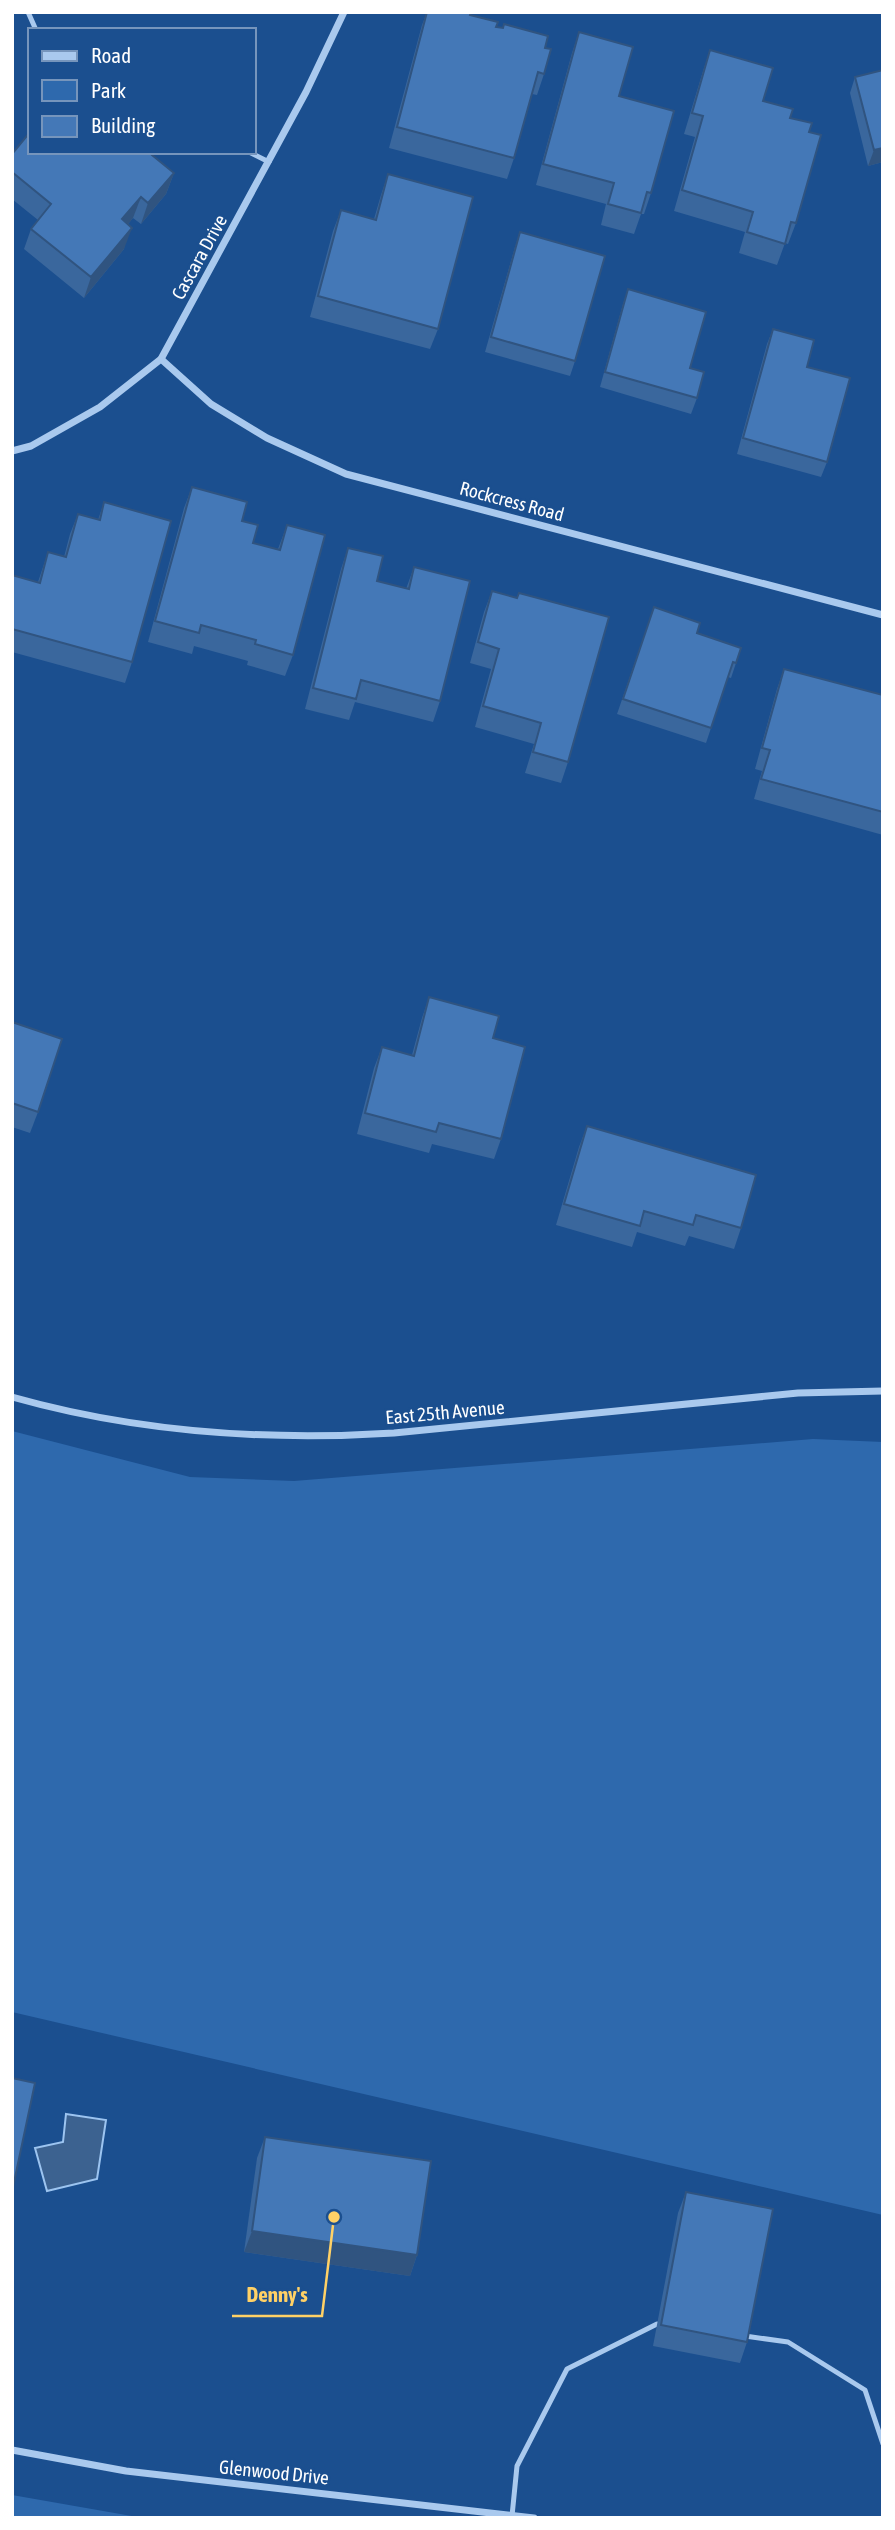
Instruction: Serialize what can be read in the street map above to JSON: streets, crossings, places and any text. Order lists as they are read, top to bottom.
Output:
{
  "streets": {
    "street": [
      "Cascara Drive",
      "Rockcress Road",
      "East 25th Avenue",
      "Glenwood Drive"
    ]
  },
  "crossings": [
    ["Cascara Drive", "Rockcress Road"]
  ],
  "places": ["Denny's"],
  "legend": ["Road", "Park", "Building"]
}
